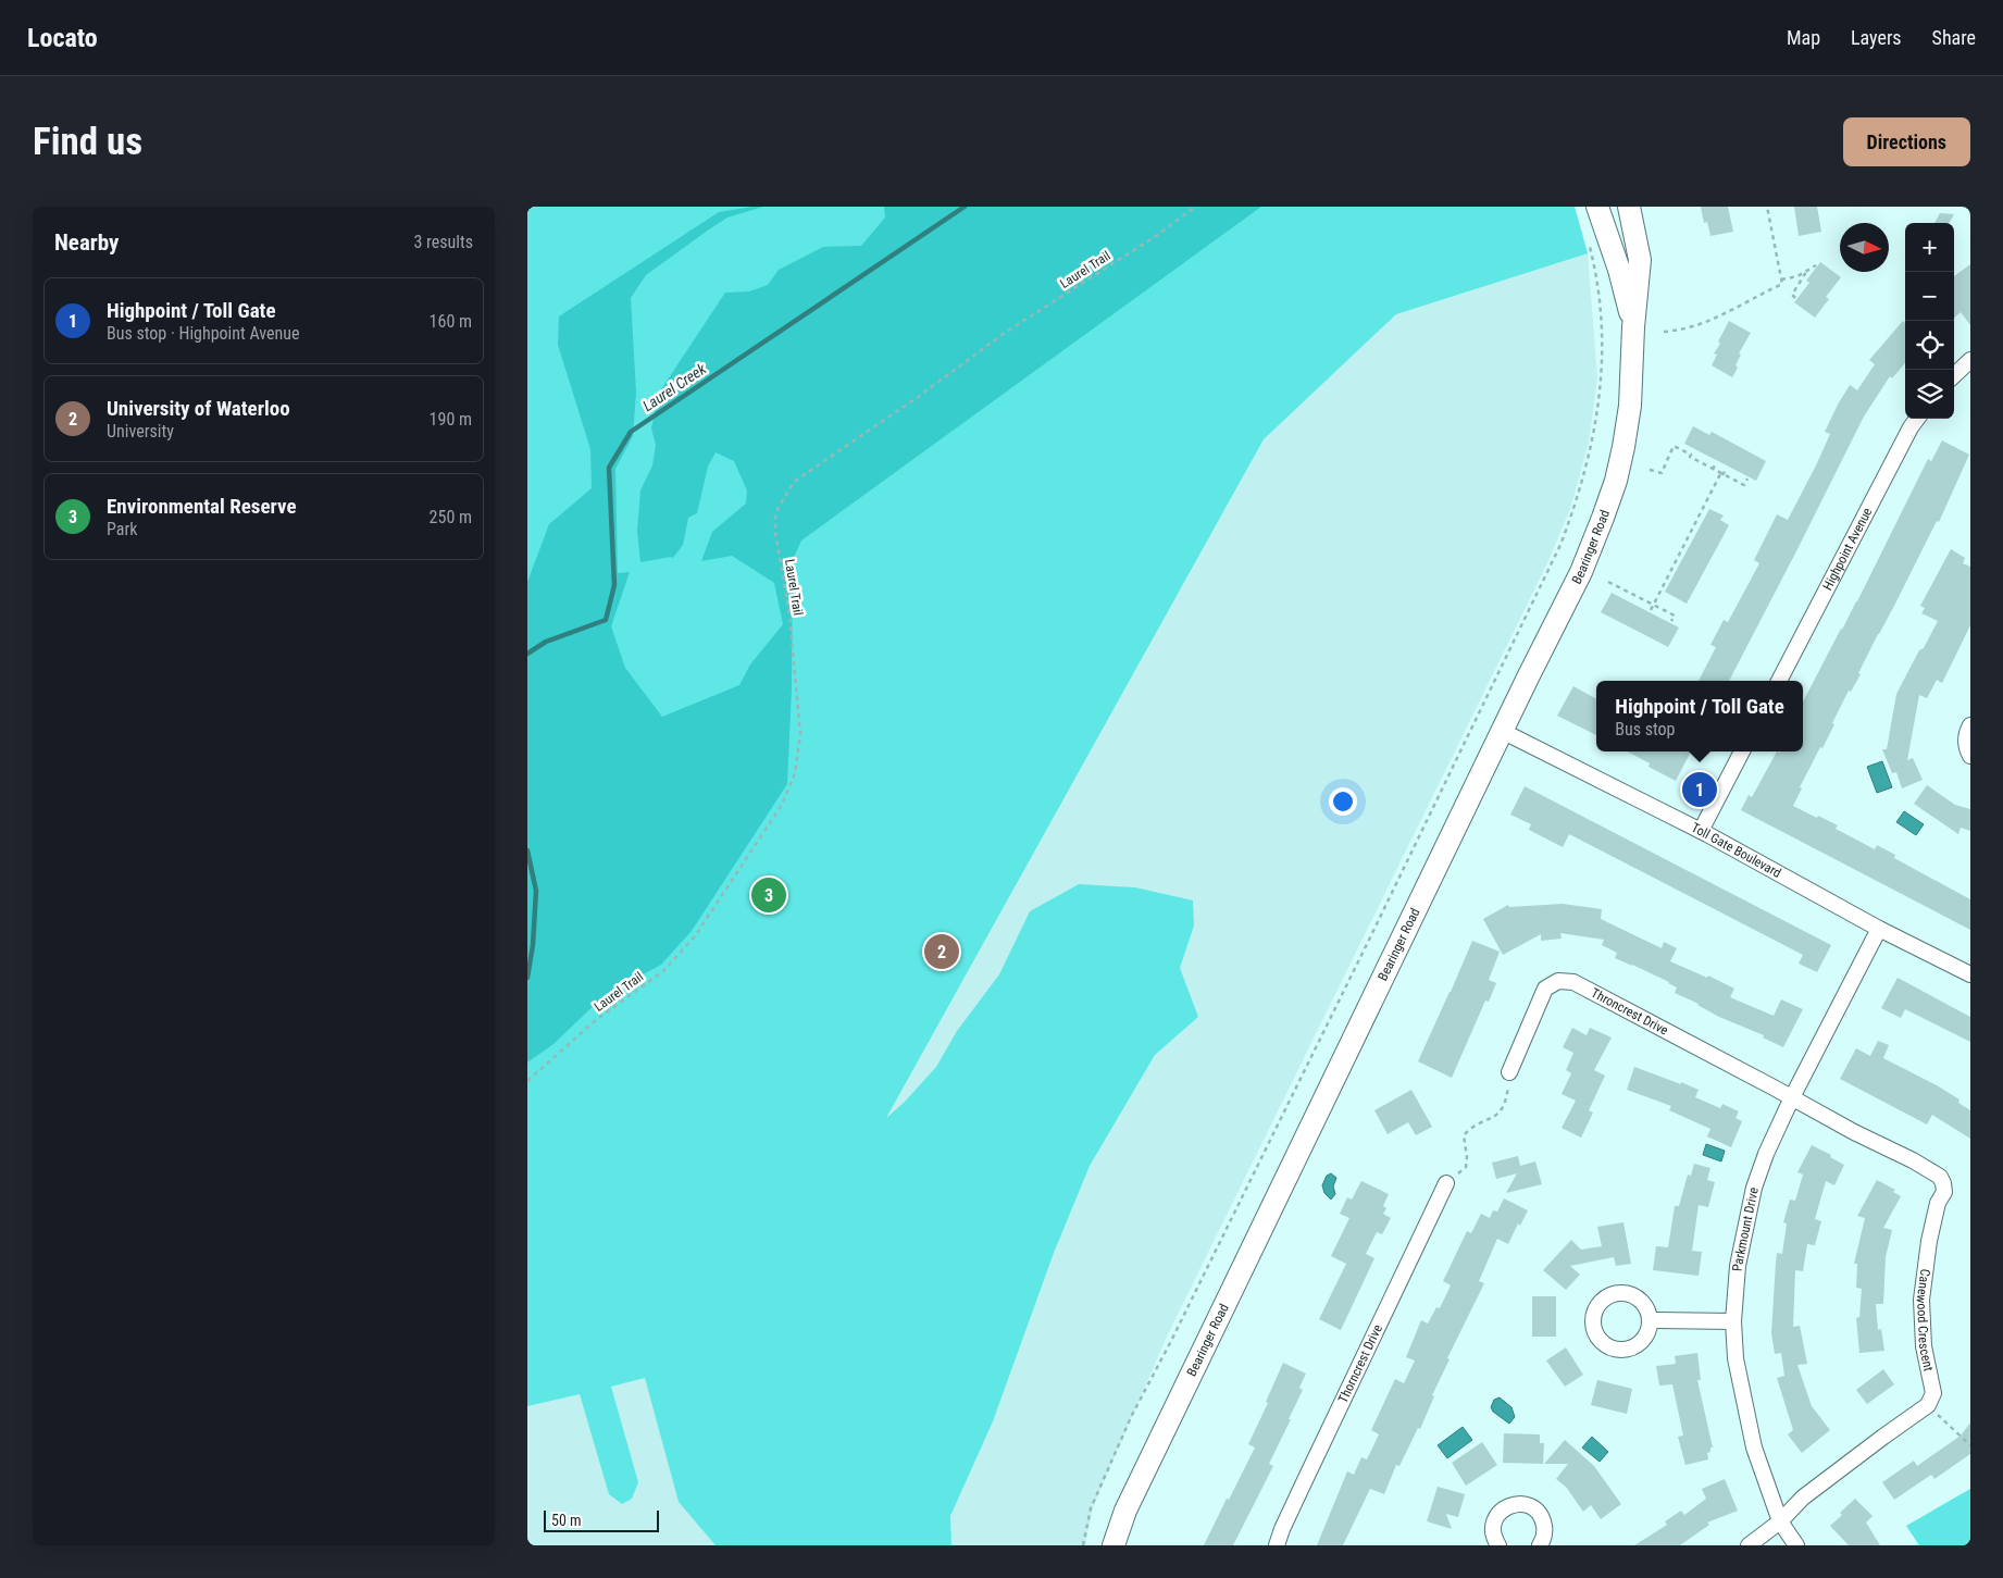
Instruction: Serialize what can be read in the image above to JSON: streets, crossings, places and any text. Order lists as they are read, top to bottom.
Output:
{
  "streets": {
    "street": [
      "Bearinger Road",
      "Highpoint Avenue",
      "Toll Gate Boulevard",
      "Throncrest Drive",
      "Parkmount Drive",
      "Canewood Crescent",
      "Thorncrest Drive"
    ],
    "path": ["Laurel Trail"]
  },
  "crossings": [
    ["Bearinger Road", "Toll Gate Boulevard"],
    ["Toll Gate Boulevard", "Parkmount Drive"],
    ["Throncrest Drive", "Parkmount Drive"],
    ["Throncrest Drive", "Canewood Crescent"],
    ["Parkmount Drive", "Canewood Crescent"]
  ],
  "water": ["Laurel Creek"],
  "scale_bar": "50 m",
  "north": "right",
  "page": {
    "header": "Locato",
    "nav": ["Map", "Layers", "Share"],
    "buttons": "Directions",
    "title": "Find us",
    "heading": ["Nearby", "3 results"],
    "map_buttons": ["+", "−"],
    "list": [
      {
        "mark": "1",
        "name": "Highpoint / Toll Gate",
        "note": "Bus stop · Highpoint Avenue",
        "value": "160 m"
      },
      {
        "mark": "2",
        "name": "University of Waterloo",
        "note": "University",
        "value": "190 m"
      },
      {
        "mark": "3",
        "name": "Environmental Reserve",
        "note": "Park",
        "value": "250 m"
      }
    ],
    "popup": ["Highpoint / Toll Gate", "Bus stop"],
    "pins": ["1", "3", "2"],
    "scale": "50 m"
  }
}
